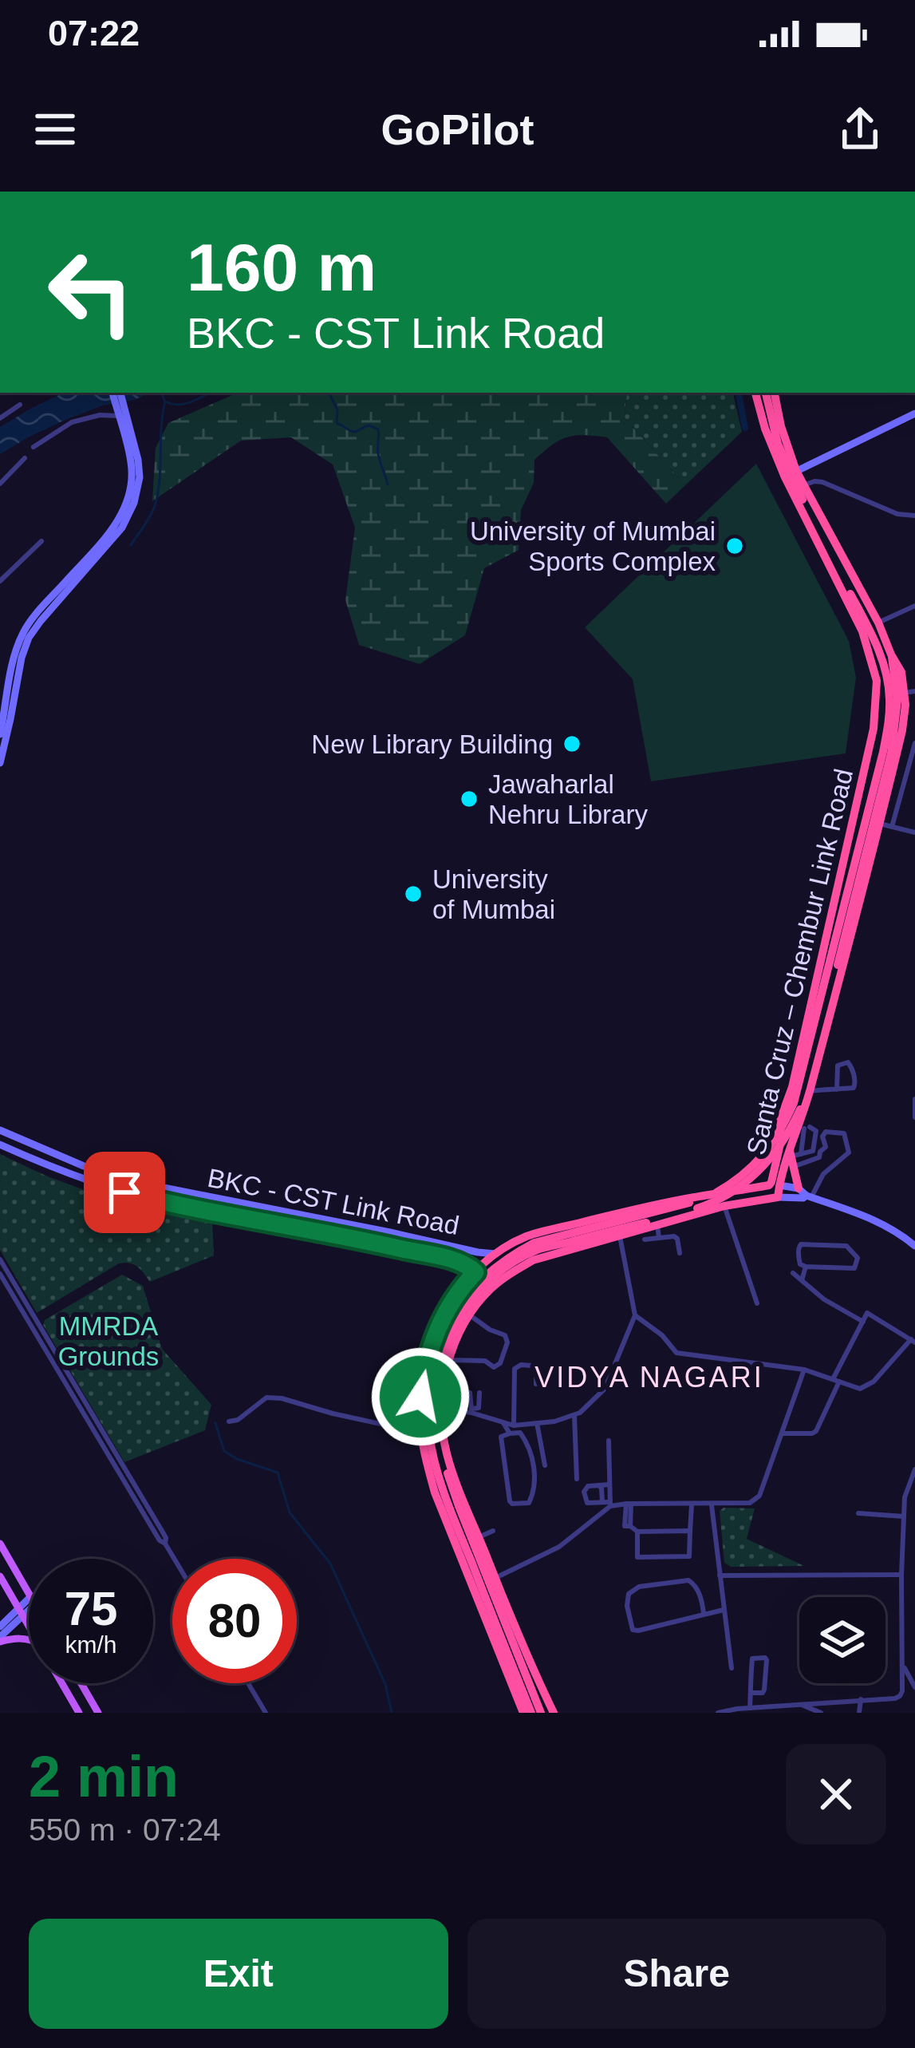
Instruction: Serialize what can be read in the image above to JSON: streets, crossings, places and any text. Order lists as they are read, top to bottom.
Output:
{
  "streets": {
    "highway": ["Santa Cruz – Chembur Link Road"],
    "street": ["BKC - CST Link Road"]
  },
  "crossings": [
    ["Santa Cruz – Chembur Link Road", "BKC - CST Link Road"]
  ],
  "districts": ["VIDYA NAGARI"],
  "parks": ["MMRDA Grounds"],
  "places": [
    "University of Mumbai Sports Complex",
    "New Library Building",
    "Jawaharlal Nehru Library",
    "University of Mumbai"
  ],
  "page": {
    "status": "07:22",
    "header": "GoPilot",
    "turn": ["160 m", "BKC - CST Link Road"],
    "speed": "75 km/h",
    "limit": "80",
    "heading": ["2 min", "550 m · 07:24"],
    "buttons": ["Exit", "Share"]
  }
}
